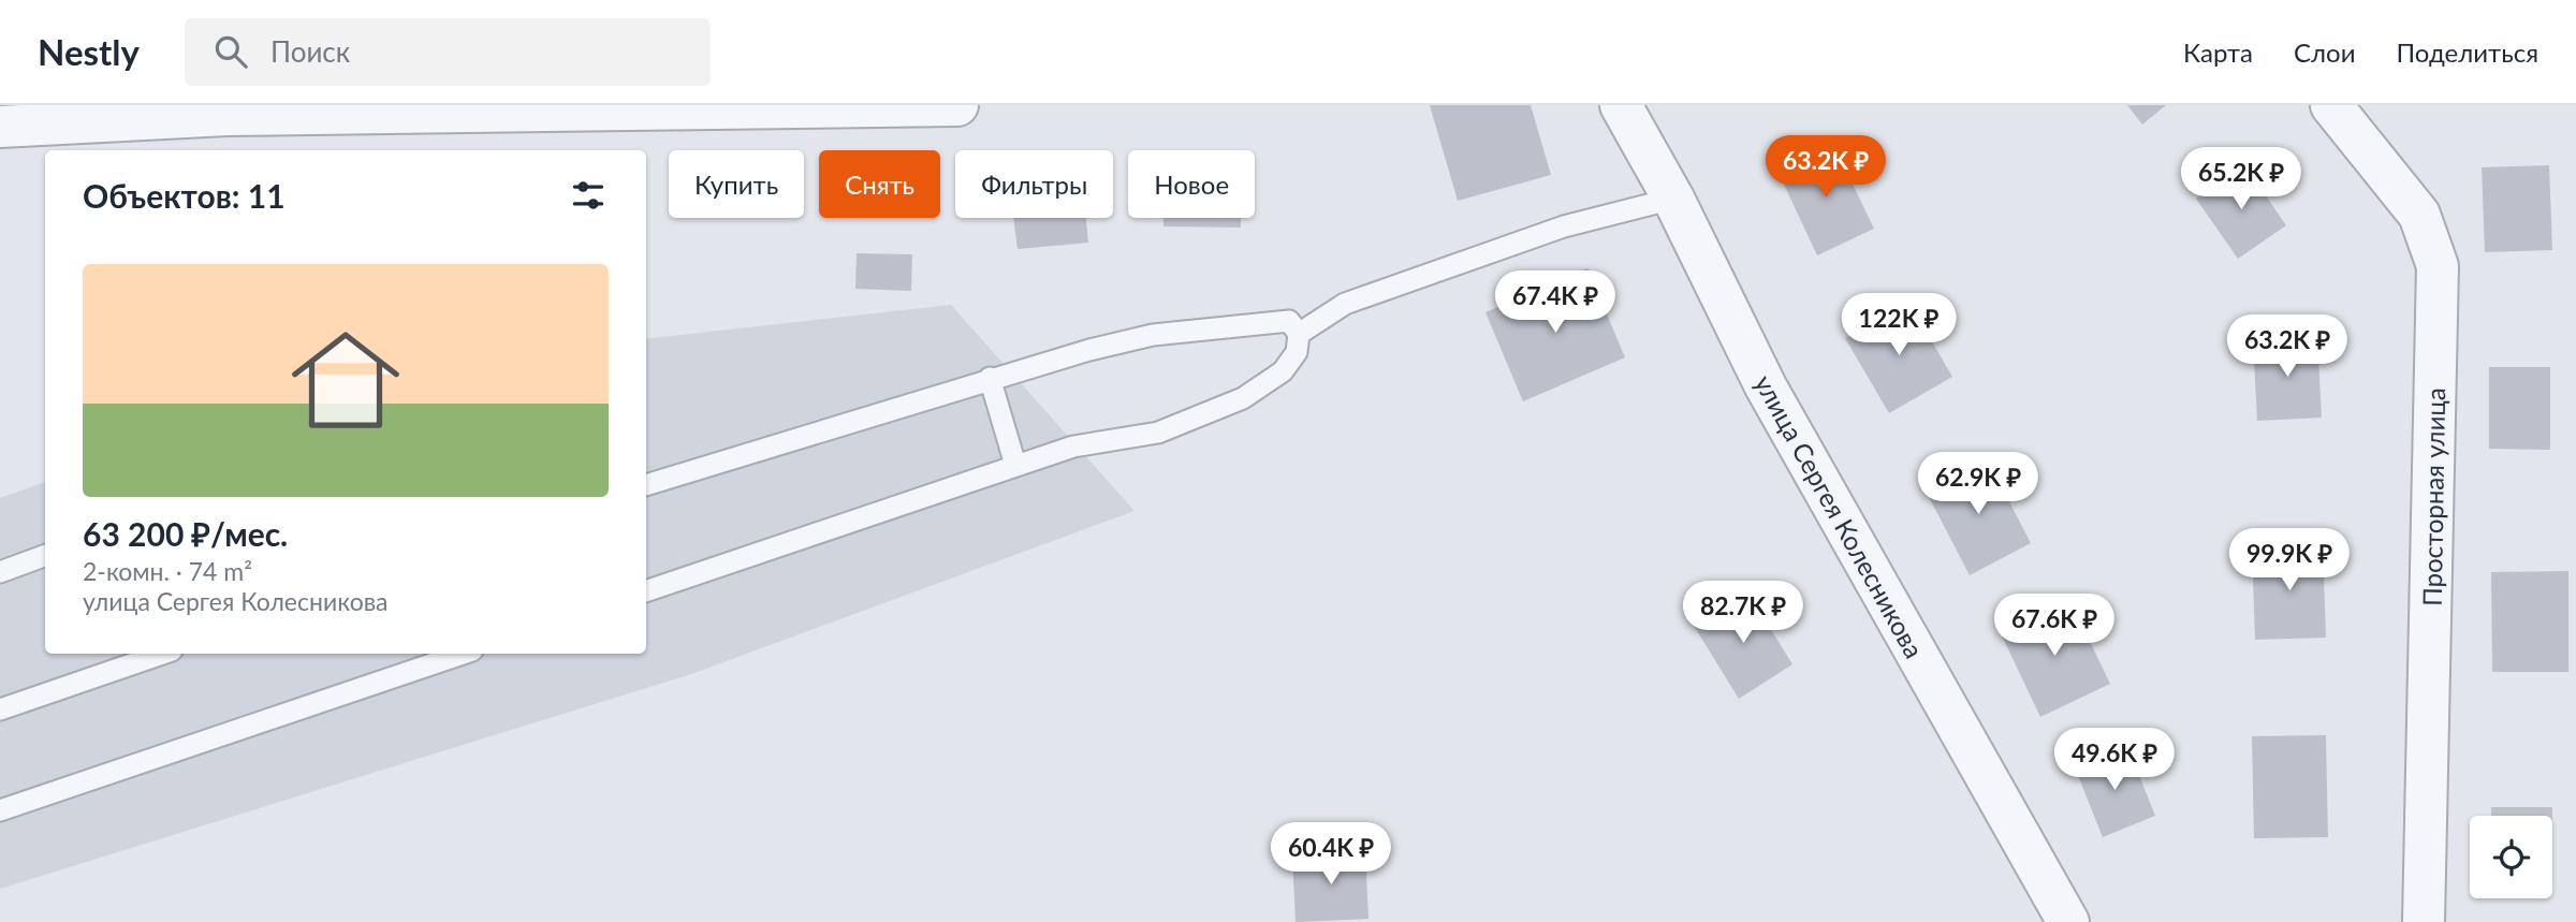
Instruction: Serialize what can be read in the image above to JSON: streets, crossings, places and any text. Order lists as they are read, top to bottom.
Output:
{
  "streets": {
    "street": ["Просторная улица", "улица Сергея Колесникова"]
  },
  "page": {
    "header": "Nestly",
    "search": "Поиск",
    "nav": ["Карта", "Слои", "Поделиться"],
    "price": [
      "63.2K ₽",
      "65.2K ₽",
      "67.4K ₽",
      "122K ₽",
      "63.2K ₽",
      "62.9K ₽",
      "99.9K ₽",
      "82.7K ₽",
      "67.6K ₽",
      "49.6K ₽",
      "60.4K ₽"
    ],
    "chip": [
      "Купить",
      "Снять",
      "Фильтры",
      "Новое"
    ],
    "heading": "Объектов: 11",
    "list": [
      {
        "name": "63 200 ₽/мес.",
        "note": "2-комн. · 74 m² · улица Сергея Колесникова"
      }
    ]
  }
}
